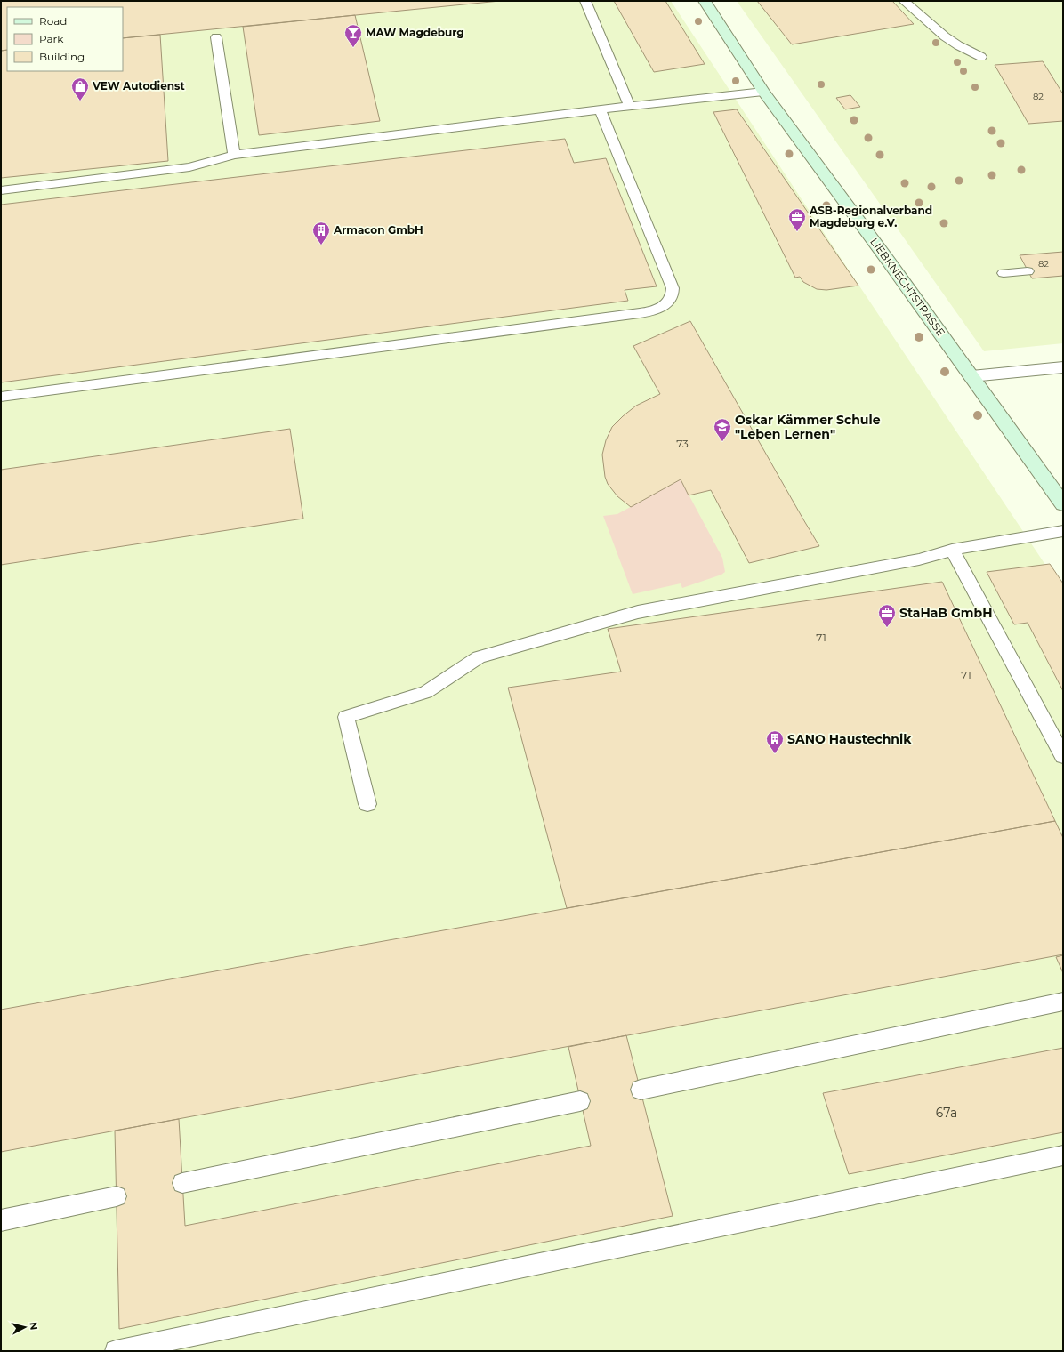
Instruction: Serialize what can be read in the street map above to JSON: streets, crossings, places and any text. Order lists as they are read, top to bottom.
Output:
{
  "streets": {
    "street": ["LIEBKNECHTSTRASSE"]
  },
  "places": {
    "bar": ["MAW Magdeburg"],
    "shop": ["VEW Autodienst"],
    "office": ["ASB-Regionalverband Magdeburg e.V.", "StaHaB GmbH"],
    "building": ["Armacon GmbH", "SANO Haustechnik"],
    "school or university": ["Oskar Kämmer Schule \"Leben Lernen\""]
  },
  "house_numbers": [
    "82",
    "82",
    "73",
    "71",
    "71",
    "67a"
  ],
  "legend": ["Road", "Park", "Building"],
  "north": "right"
}
